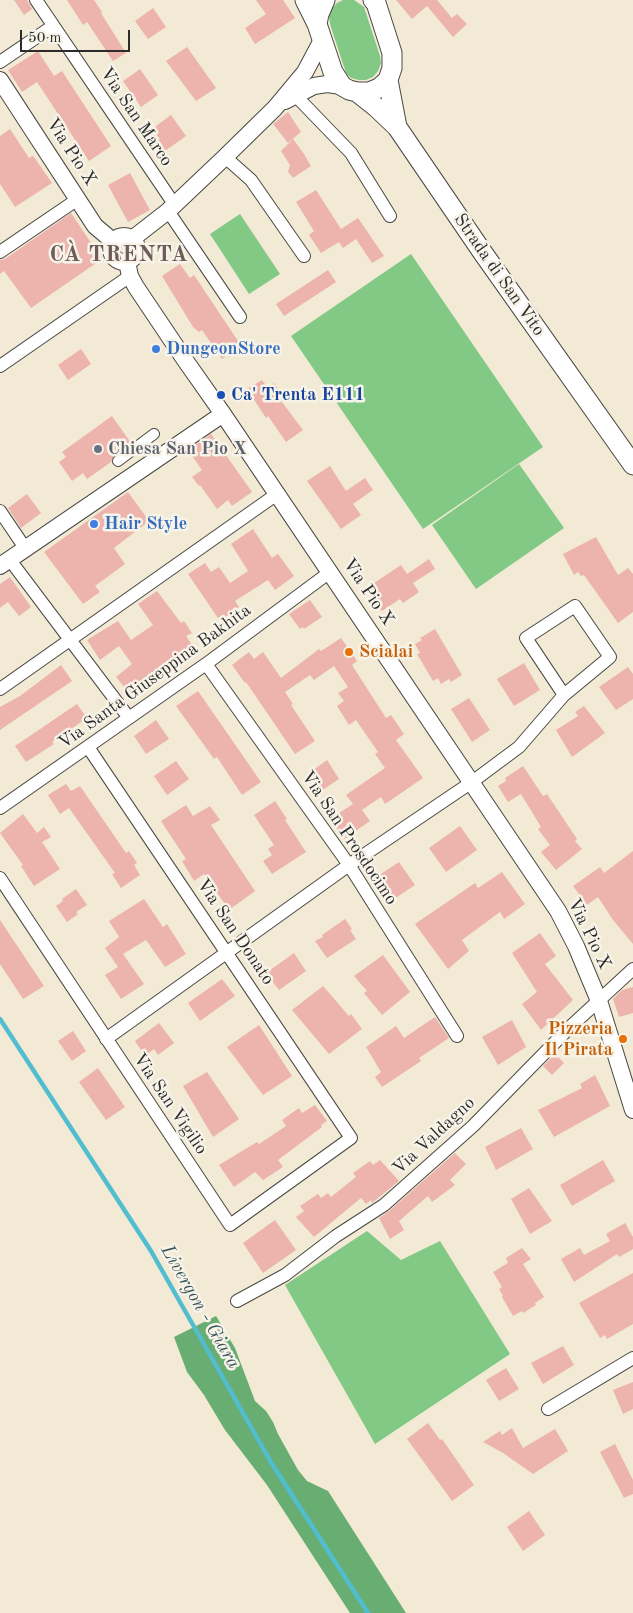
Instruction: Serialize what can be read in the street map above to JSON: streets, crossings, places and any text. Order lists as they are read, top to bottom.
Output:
{
  "streets": {
    "main road": ["Strada di San Vito"],
    "street": [
      "Via San Marco",
      "Via Pio X",
      "Via Santa Giuseppina Bakhita",
      "Via San Prosdocimo",
      "Via San Donato",
      "Via San Vigilio",
      "Via Valdagno"
    ]
  },
  "crossings": [
    ["Via Pio X", "Via Santa Giuseppina Bakhita"],
    ["Via Pio X", "Via Valdagno"],
    ["Via Santa Giuseppina Bakhita", "Via San Prosdocimo"],
    ["Via Santa Giuseppina Bakhita", "Via San Donato"],
    ["Via San Donato", "Via San Vigilio"]
  ],
  "districts": ["CÀ TRENTA"],
  "water": ["Livergon - Giara"],
  "places": [
    "DungeonStore",
    "Ca' Trenta E111",
    "Chiesa San Pio X",
    "Hair Style",
    "Scialai",
    "Pizzeria Il Pirata"
  ],
  "scale_bar": "50 m"
}
